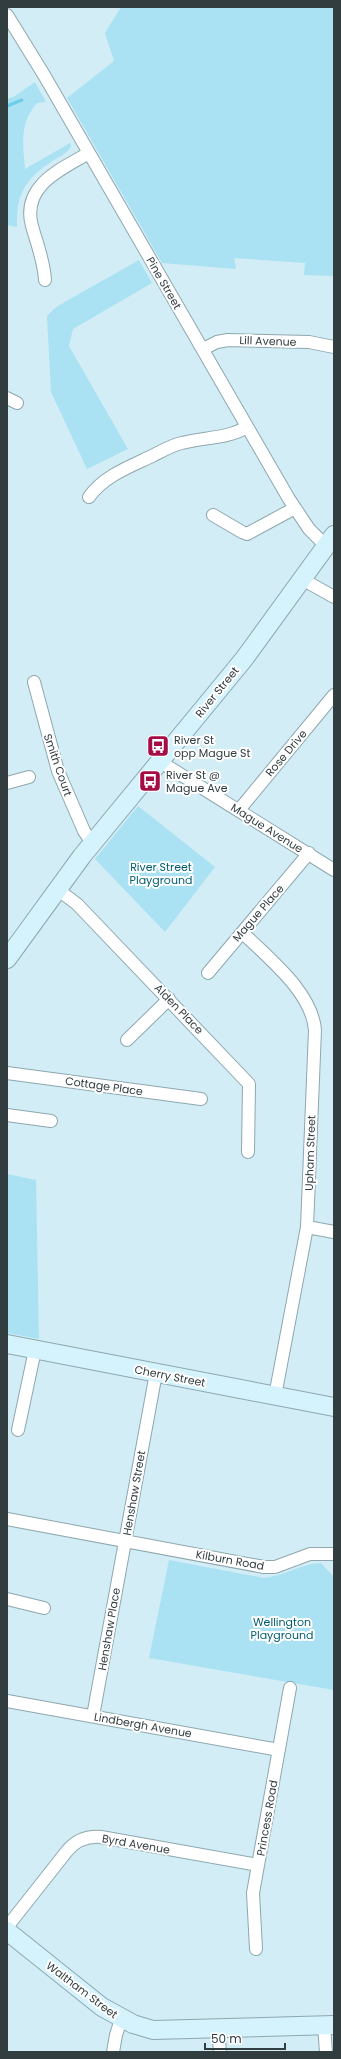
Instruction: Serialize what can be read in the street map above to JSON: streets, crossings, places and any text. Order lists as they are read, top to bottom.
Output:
{
  "streets": {
    "street": [
      "Pine Street",
      "Lill Avenue",
      "River Street",
      "Rose Drive",
      "Smith Court",
      "Mague Avenue",
      "Mague Place",
      "Alden Place",
      "Cottage Place",
      "Upham Street",
      "Cherry Street",
      "Henshaw Street",
      "Kilburn Road",
      "Henshaw Place",
      "Lindbergh Avenue",
      "Princess Road",
      "Byrd Avenue",
      "Waltham Street"
    ]
  },
  "crossings": [
    ["Pine Street", "Lill Avenue"],
    ["Pine Street", "River Street"],
    ["River Street", "Smith Court"],
    ["River Street", "Mague Avenue"],
    ["River Street", "Alden Place"],
    ["Rose Drive", "Mague Avenue"],
    ["Mague Avenue", "Mague Place"],
    ["Mague Place", "Upham Street"],
    ["Upham Street", "Cherry Street"],
    ["Cherry Street", "Henshaw Street"],
    ["Henshaw Street", "Kilburn Road"],
    ["Henshaw Street", "Henshaw Place"],
    ["Kilburn Road", "Henshaw Place"],
    ["Henshaw Place", "Lindbergh Avenue"],
    ["Lindbergh Avenue", "Princess Road"],
    ["Princess Road", "Byrd Avenue"]
  ],
  "parks": ["River Street Playground", "Wellington Playground"],
  "places": {
    "bus stop": ["River St opp Mague St", "River St @ Mague Ave"]
  },
  "scale_bar": "50 m"
}
